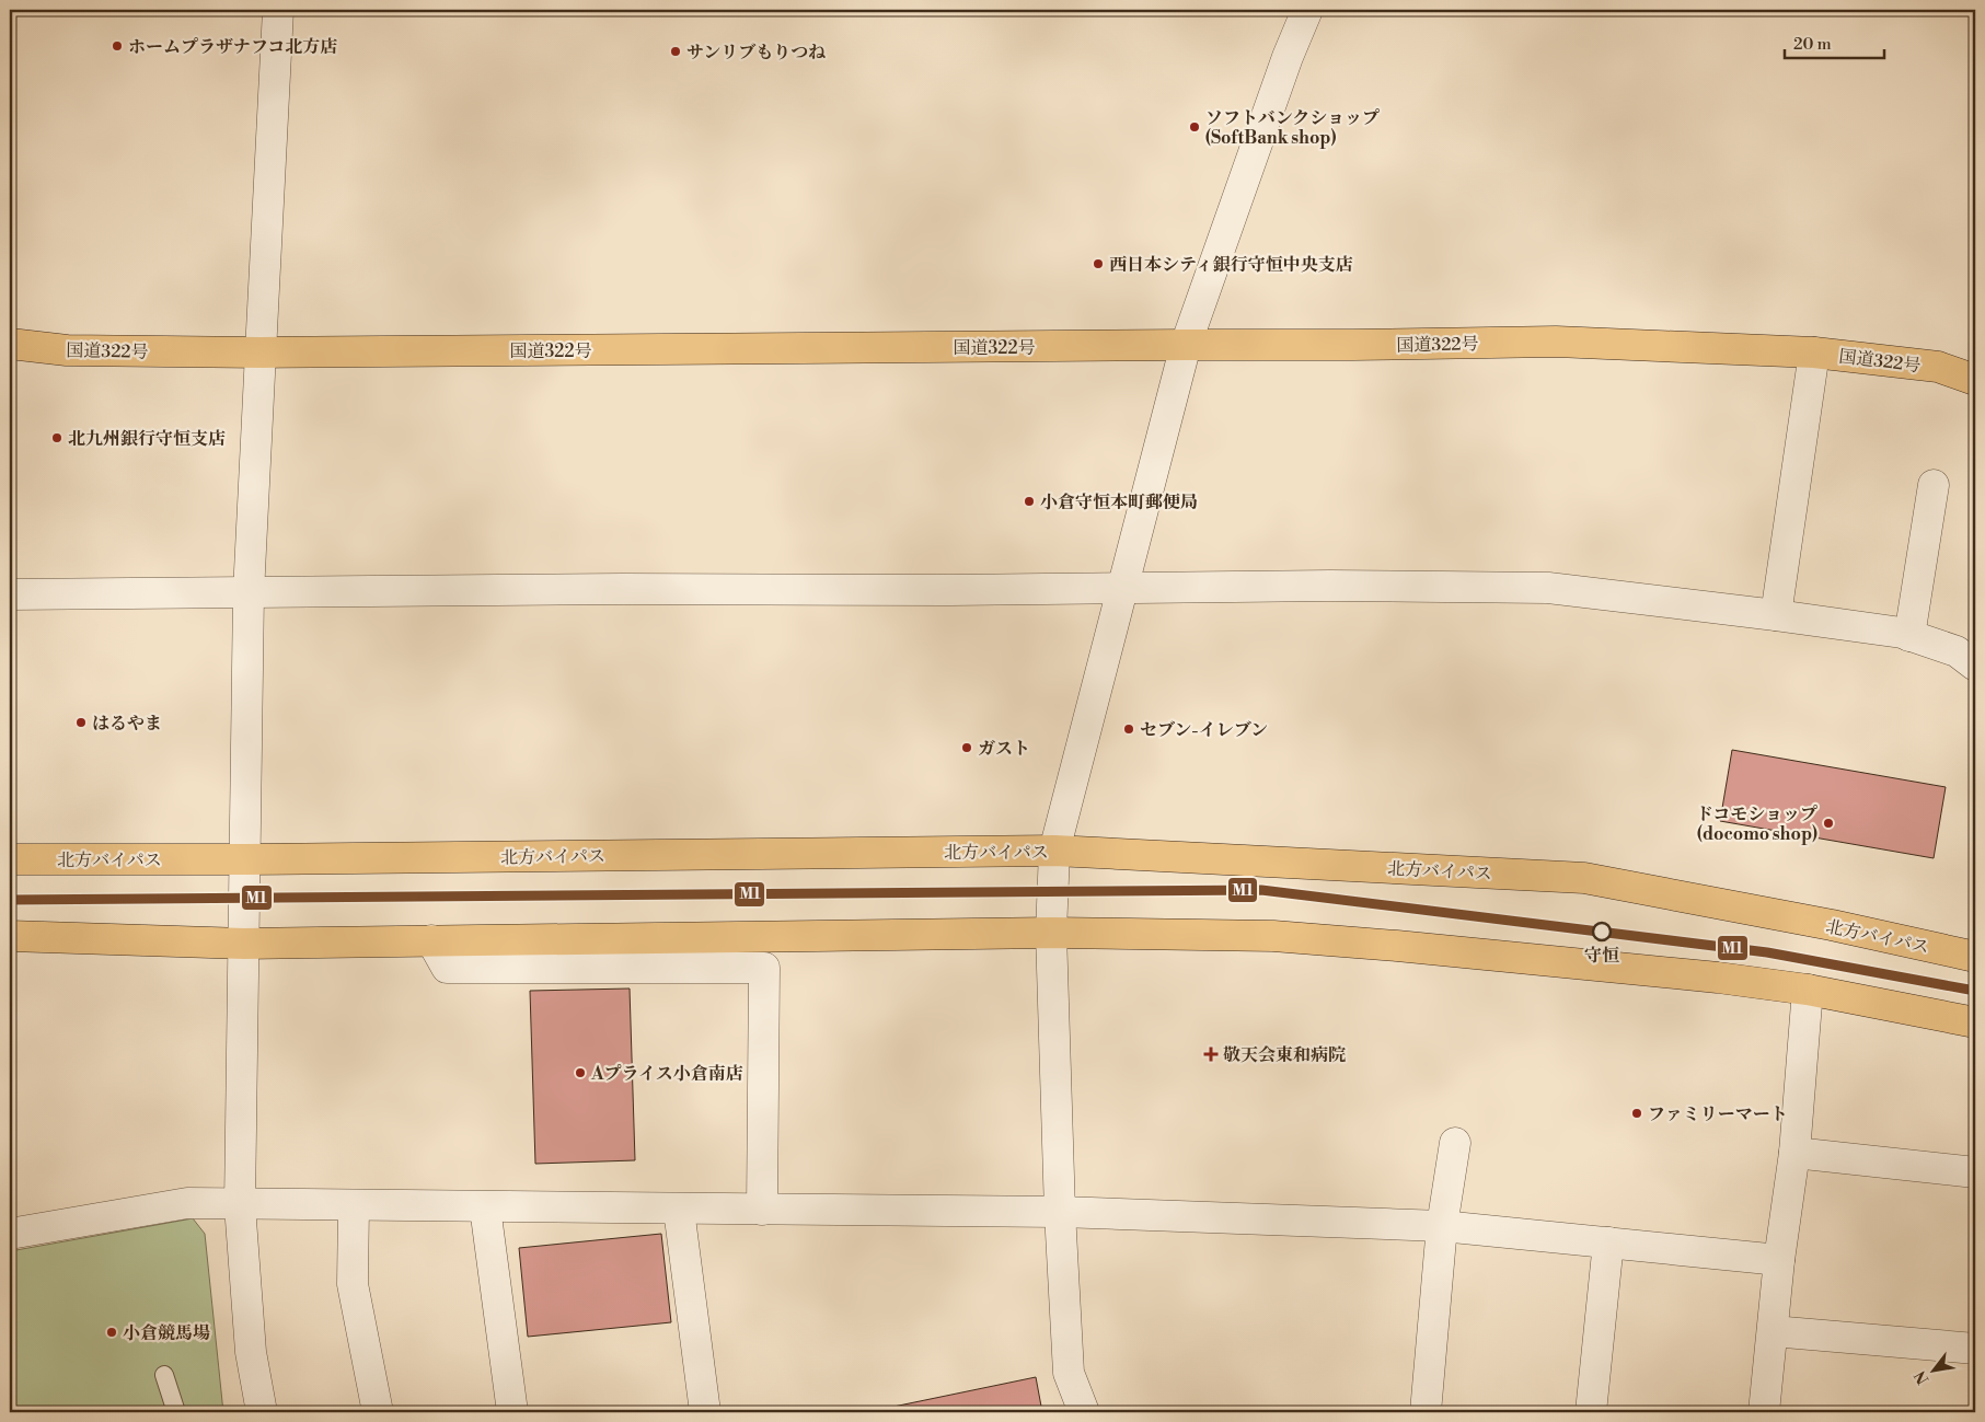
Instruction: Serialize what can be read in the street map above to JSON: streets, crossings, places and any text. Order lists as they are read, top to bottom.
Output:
{
  "streets": {
    "highway": ["国道322号", "北方バイパス"]
  },
  "places": {
    "other": [
      "ホームプラザナフコ北方店",
      "サンリブもりつね",
      "ソフトバンクショップ (SoftBank shop)",
      "西日本シティ銀行守恒中央支店",
      "北九州銀行守恒支店",
      "小倉守恒本町郵便局",
      "はるやま",
      "セブン-イレブン",
      "ガスト",
      "ドコモショップ (docomo shop)",
      "守恒",
      "Aプライス小倉南店",
      "ファミリーマート",
      "小倉競馬場"
    ],
    "health": ["敬天会東和病院"]
  },
  "lines": ["transit line M1"],
  "scale_bar": "20 m",
  "north": "bottom left"
}
